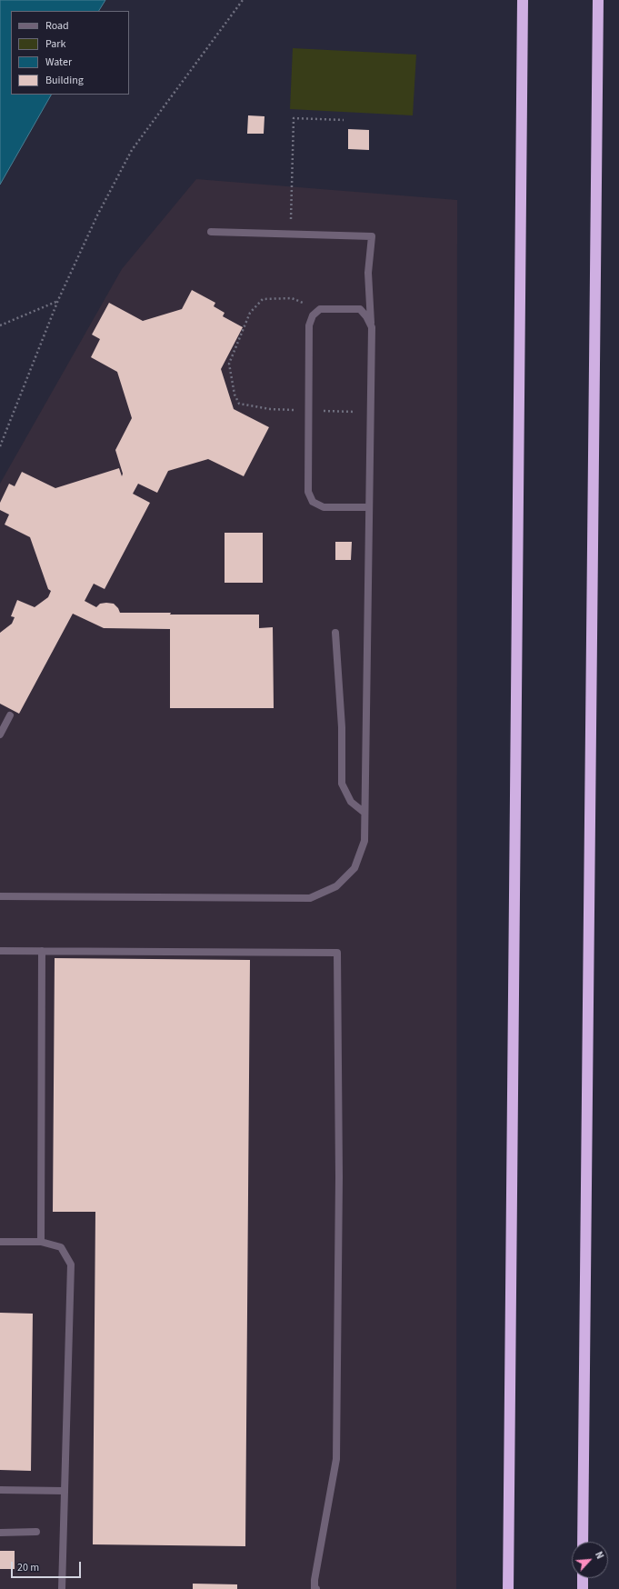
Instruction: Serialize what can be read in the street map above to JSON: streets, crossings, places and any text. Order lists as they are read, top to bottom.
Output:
{
  "legend": [
    "Road",
    "Park",
    "Water",
    "Building"
  ],
  "scale_bar": "20 m",
  "north": "top right"
}
